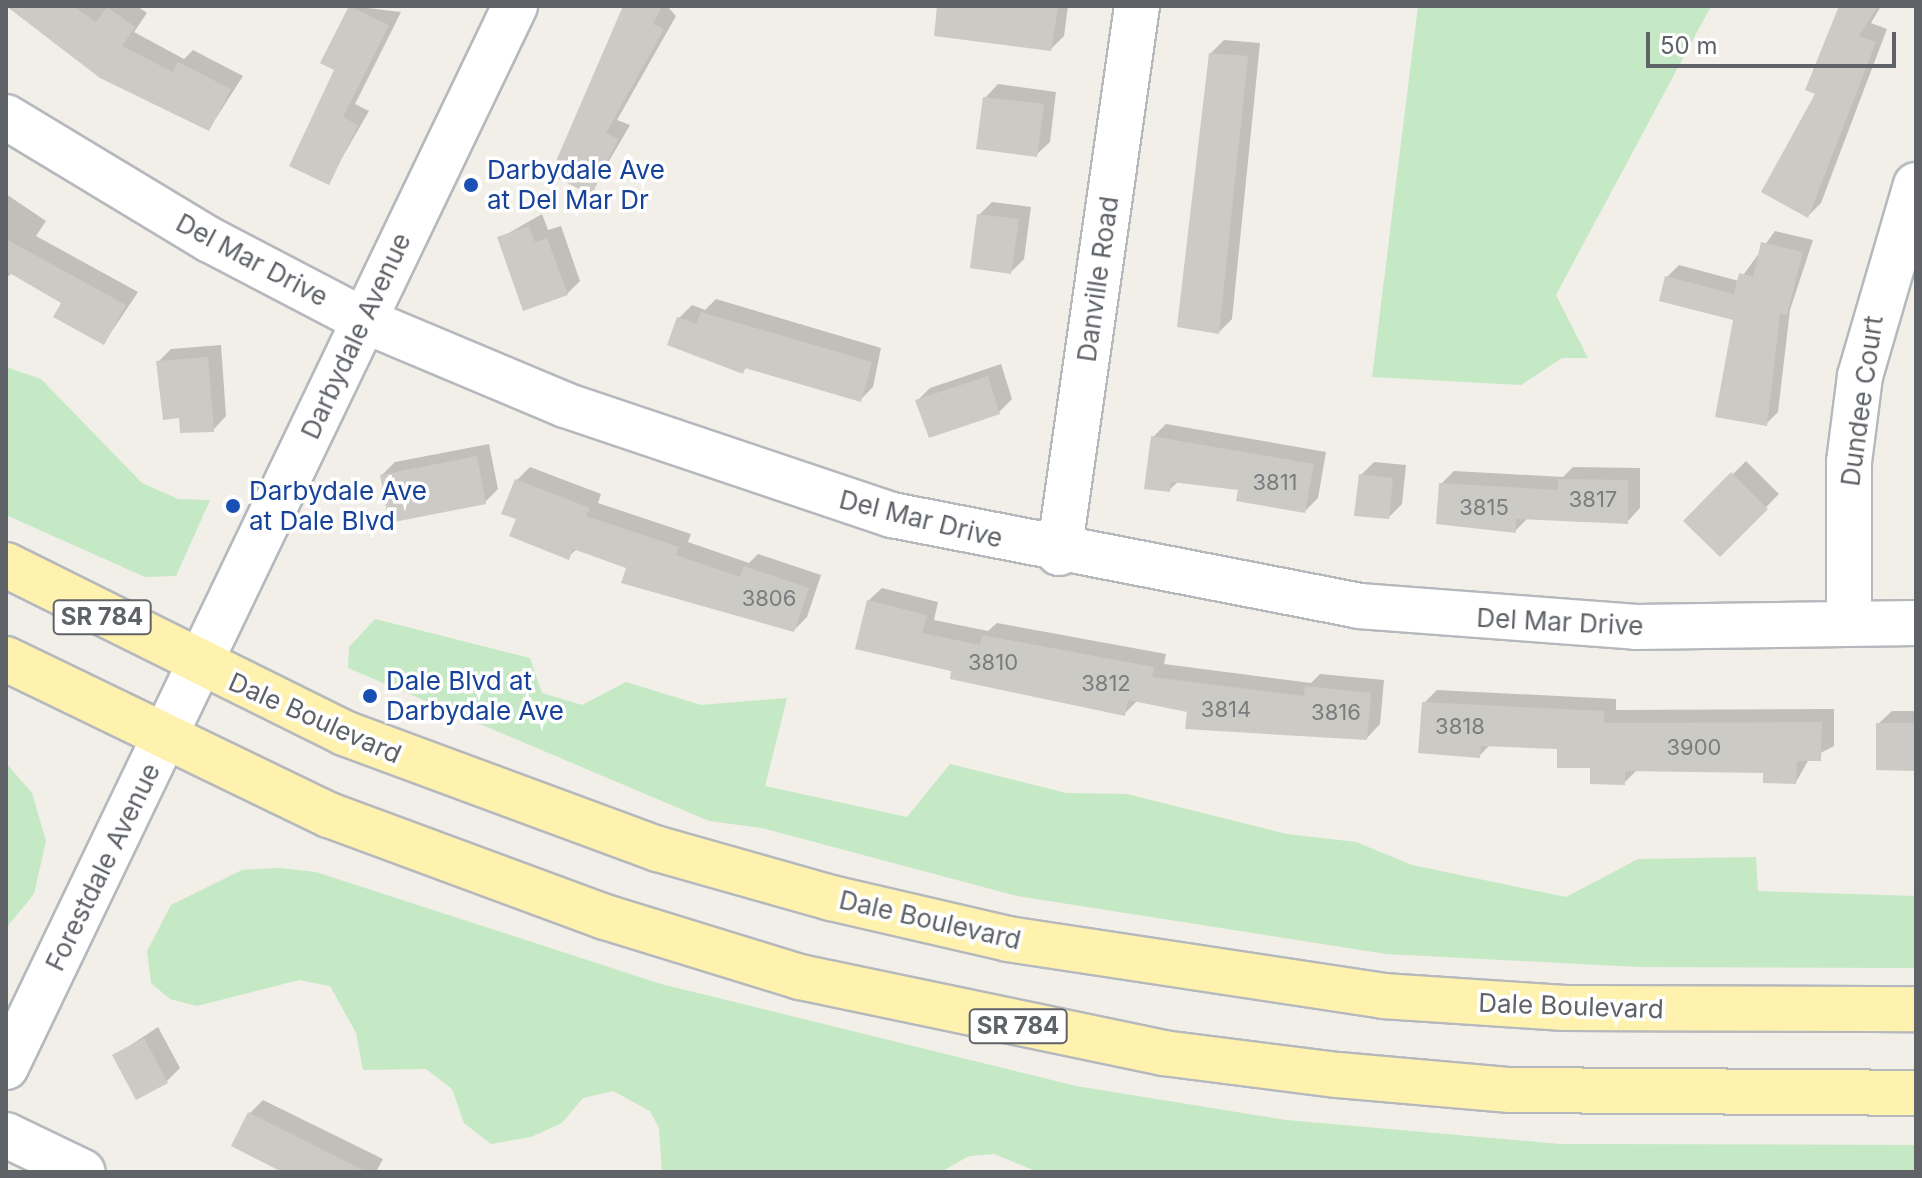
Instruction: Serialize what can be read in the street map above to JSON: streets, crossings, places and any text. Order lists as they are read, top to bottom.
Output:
{
  "streets": {
    "main road": ["SR 784", "Dale Boulevard"],
    "street": [
      "Del Mar Drive",
      "Danville Road",
      "Darbydale Avenue",
      "Dundee Court",
      "Forestdale Avenue"
    ]
  },
  "crossings": [
    ["Del Mar Drive", "Danville Road"],
    ["Del Mar Drive", "Darbydale Avenue"],
    ["Del Mar Drive", "Dundee Court"],
    ["Darbydale Avenue", "Dale Boulevard"],
    ["Darbydale Avenue", "Forestdale Avenue"],
    ["SR 784", "Forestdale Avenue"],
    ["Dale Boulevard", "Forestdale Avenue"]
  ],
  "places": ["Darbydale Ave at Del Mar Dr", "Darbydale Ave at Dale Blvd", "Dale Blvd at Darbydale Ave"],
  "house_numbers": [
    "3811",
    "3817",
    "3815",
    "3806",
    "3810",
    "3812",
    "3814",
    "3816",
    "3818",
    "3900"
  ],
  "scale_bar": "50 m"
}
